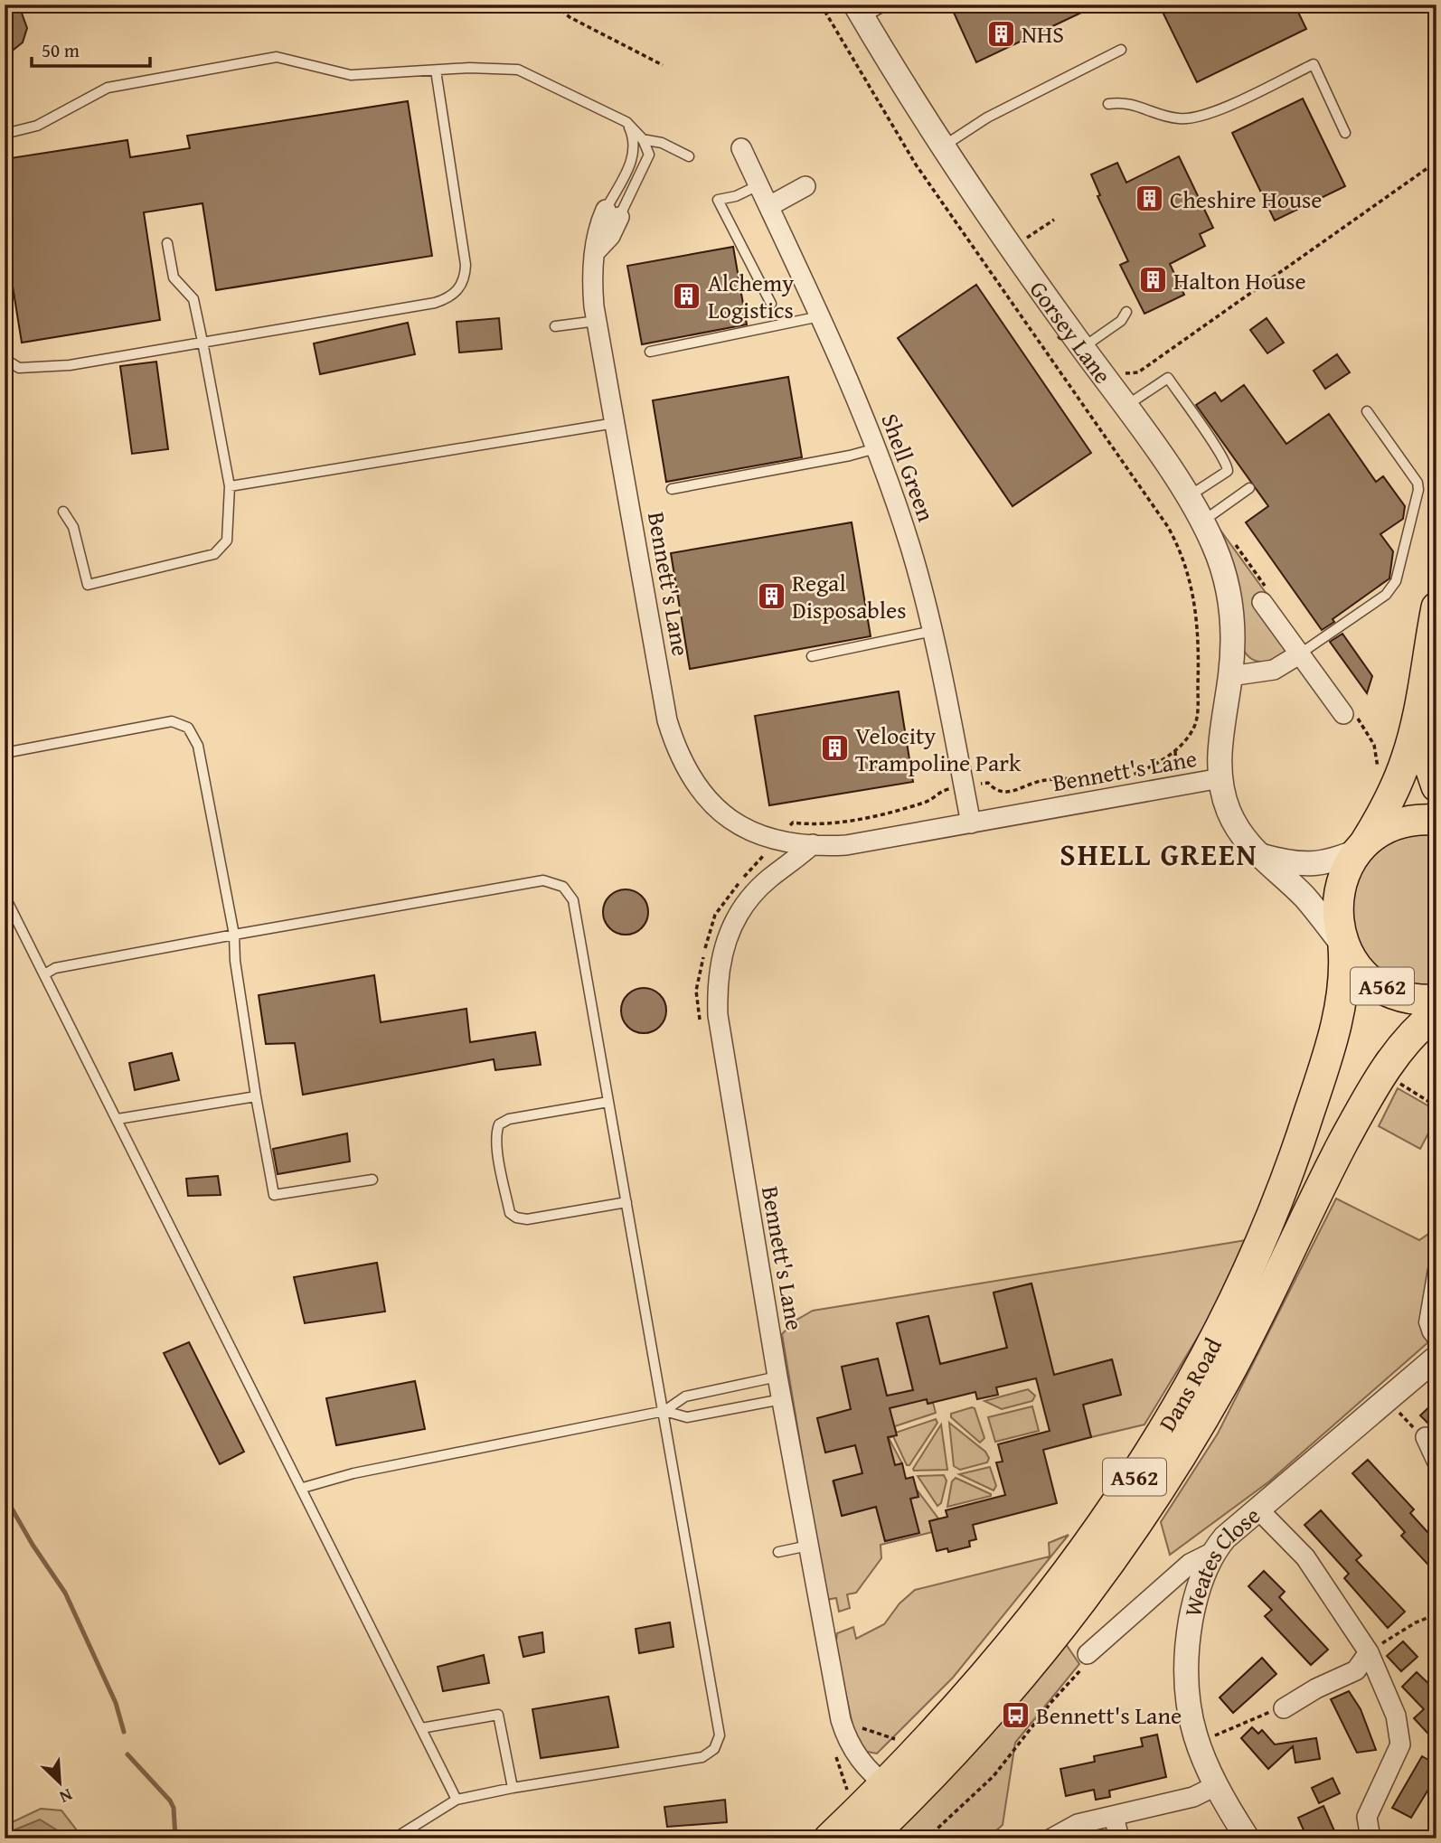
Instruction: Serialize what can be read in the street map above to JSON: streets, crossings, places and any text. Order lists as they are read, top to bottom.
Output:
{
  "streets": {
    "main road": ["A562", "Dans Road"],
    "street": [
      "Gorsey Lane",
      "Shell Green",
      "Bennett's Lane",
      "Weates Close"
    ]
  },
  "crossings": [
    ["Gorsey Lane", "Bennett's Lane"],
    ["Gorsey Lane", "A562"],
    ["Gorsey Lane", "Dans Road"],
    ["Shell Green", "Bennett's Lane"],
    ["Bennett's Lane", "Dans Road"],
    ["A562", "Dans Road"]
  ],
  "districts": ["SHELL GREEN"],
  "places": {
    "building": [
      "NHS",
      "Cheshire House",
      "Halton House",
      "Alchemy Logistics",
      "Regal Disposables",
      "Velocity Trampoline Park"
    ],
    "bus stop": ["Bennett's Lane"]
  },
  "scale_bar": "50 m",
  "north": "bottom right"
}
